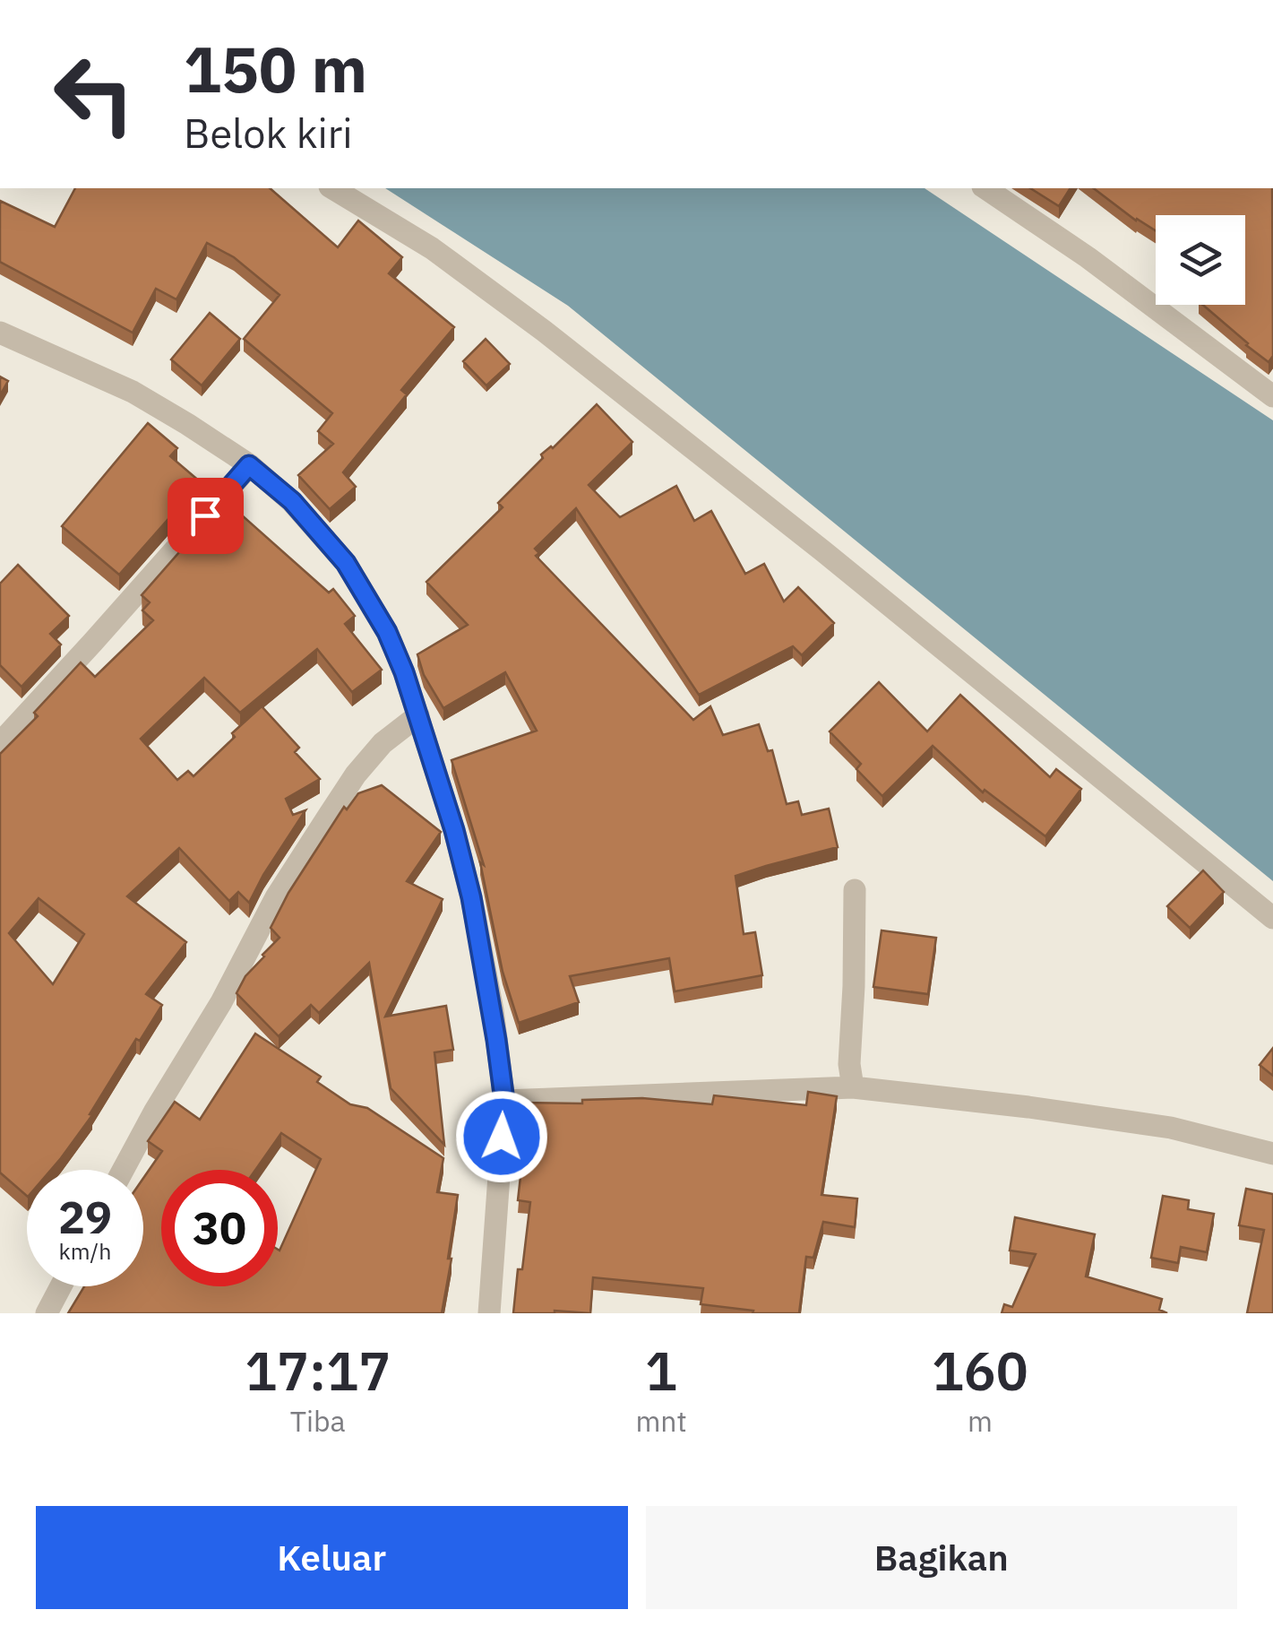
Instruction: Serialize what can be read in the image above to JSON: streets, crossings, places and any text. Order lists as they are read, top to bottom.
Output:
{
  "page": {
    "turn": ["150 m", "Belok kiri"],
    "speed": "29 km/h",
    "limit": "30",
    "eta": [
      "17:17",
      "Tiba",
      "1",
      "mnt",
      "160",
      "m"
    ],
    "buttons": ["Keluar", "Bagikan"]
  }
}
